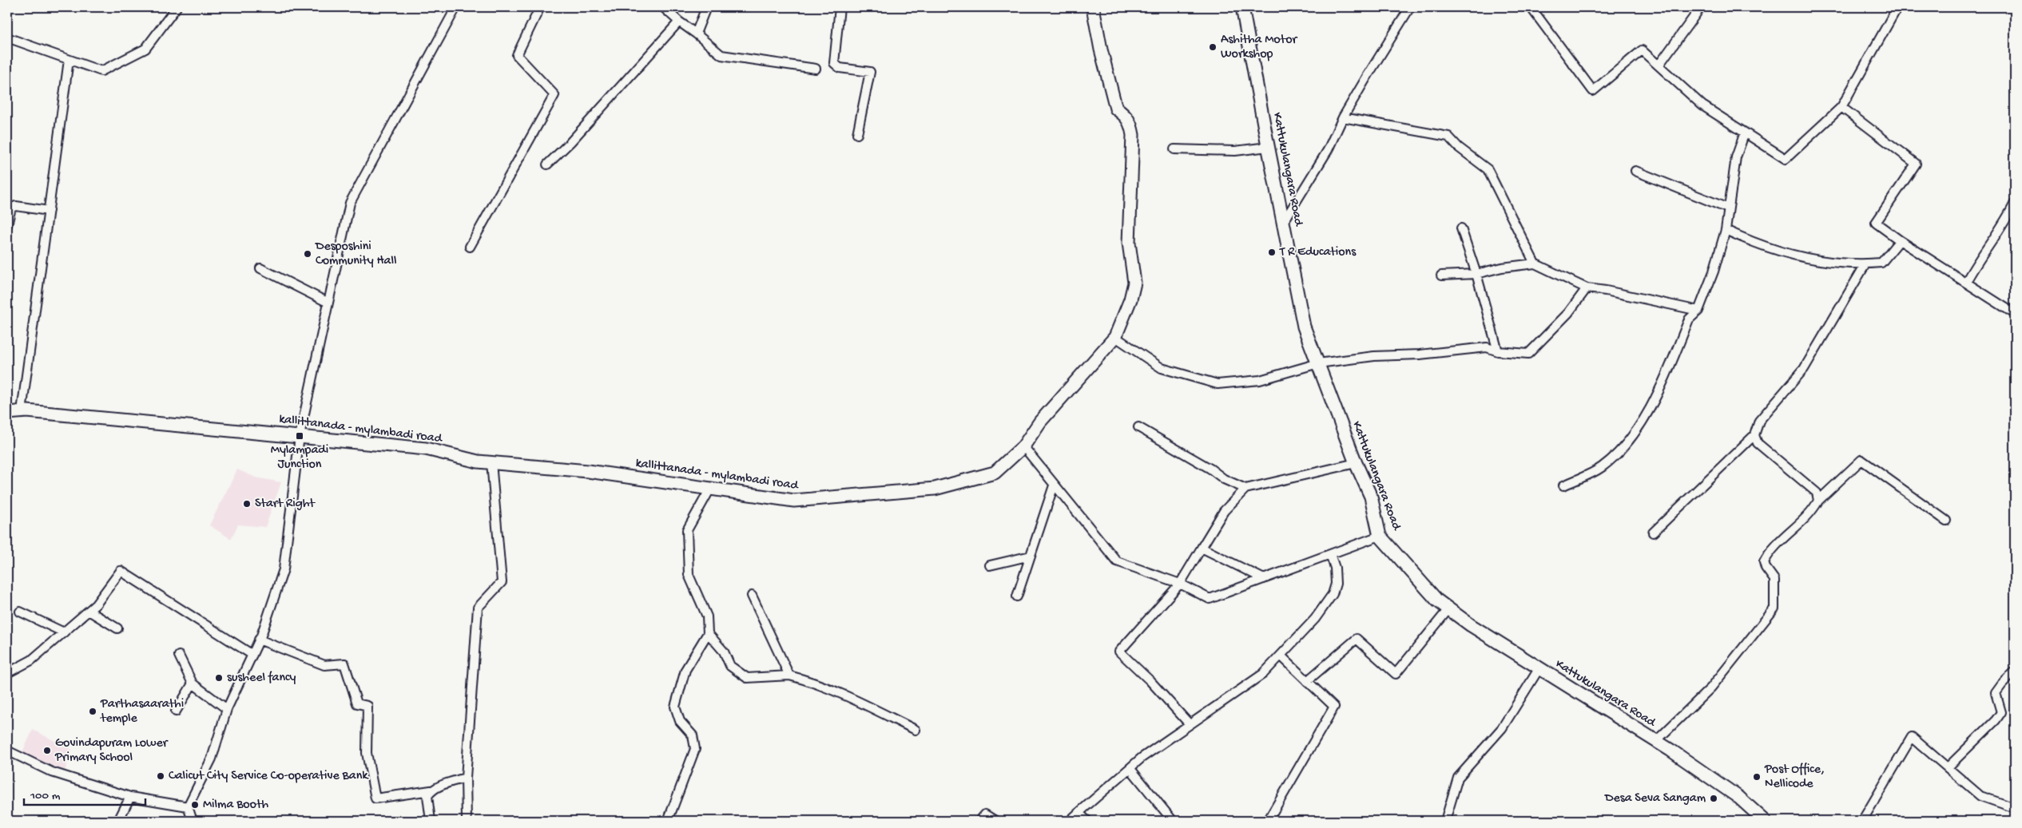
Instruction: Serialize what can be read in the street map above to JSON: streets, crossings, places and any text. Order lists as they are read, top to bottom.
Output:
{
  "streets": {
    "street": ["Kattukulangara Road", "kallittanada - mylambadi road"]
  },
  "places": {
    "other": [
      "Ashitha Motor Workshop",
      "T R Educations",
      "Desposhini Community Hall",
      "Start Right",
      "susheel fancy",
      "Parthasaarathi temple",
      "Govindapuram Lower Primary School",
      "Calicut City Service Co-operative Bank",
      "Post Office, Nellicode",
      "Desa Seva Sangam",
      "Milma Booth"
    ],
    "transit": ["Mylampadi Junction"]
  },
  "scale_bar": "100 m"
}
